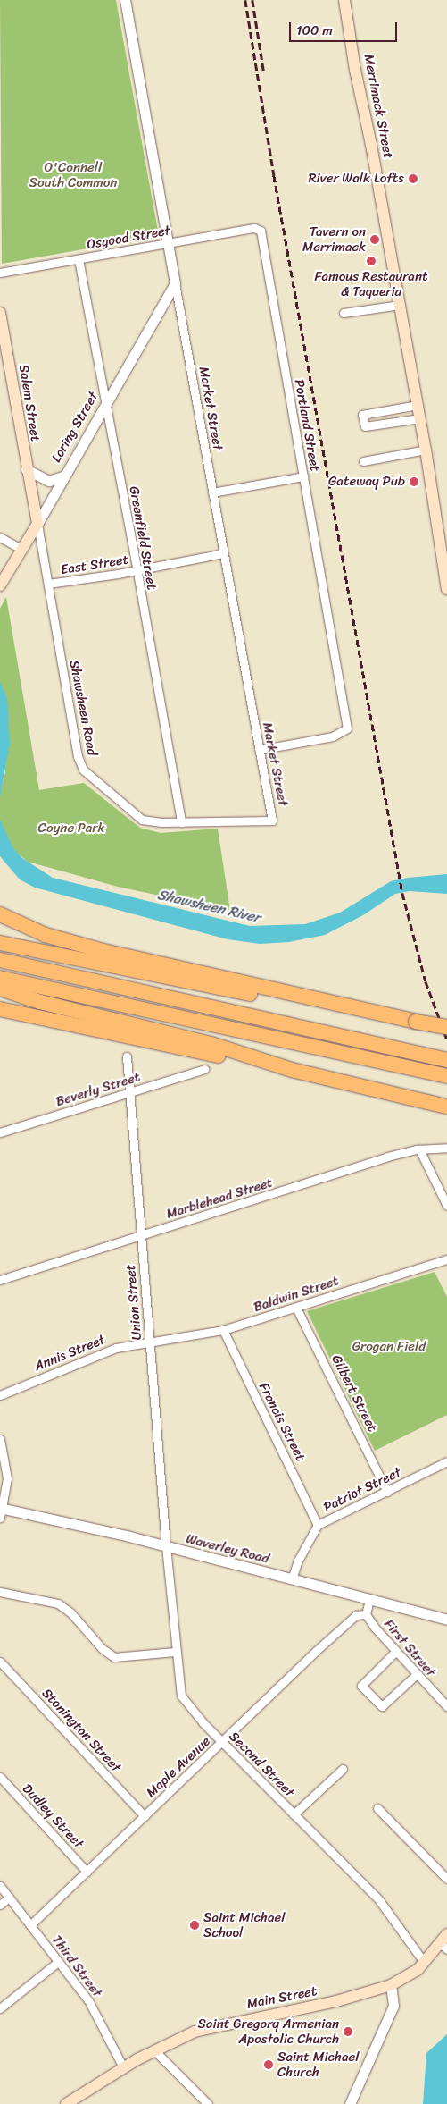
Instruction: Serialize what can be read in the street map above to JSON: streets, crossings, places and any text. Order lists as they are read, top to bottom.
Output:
{
  "streets": {
    "main road": [
      "Merrimack Street",
      "Salem Street",
      "Loring Street",
      "Main Street"
    ],
    "street": [
      "Osgood Street",
      "Market Street",
      "Portland Street",
      "Greenfield Street",
      "East Street",
      "Shawsheen Road",
      "Beverly Street",
      "Marblehead Street",
      "Baldwin Street",
      "Union Street",
      "Annis Street",
      "Gilbert Street",
      "Francis Street",
      "Patriot Street",
      "Waverley Road",
      "First Street",
      "Stonington Street",
      "Second Street",
      "Maple Avenue",
      "Dudley Street",
      "Third Street"
    ]
  },
  "crossings": [
    ["Osgood Street", "Market Street"],
    ["Osgood Street", "Portland Street"],
    ["Osgood Street", "Greenfield Street"],
    ["Salem Street", "Loring Street"],
    ["Salem Street", "Shawsheen Road"],
    ["Market Street", "Portland Street"],
    ["Market Street", "Loring Street"],
    ["Market Street", "East Street"],
    ["Market Street", "Shawsheen Road"],
    ["Loring Street", "Greenfield Street"],
    ["Loring Street", "Shawsheen Road"],
    ["Greenfield Street", "East Street"],
    ["Greenfield Street", "Shawsheen Road"],
    ["East Street", "Shawsheen Road"],
    ["Beverly Street", "Union Street"],
    ["Marblehead Street", "Union Street"],
    ["Baldwin Street", "Union Street"],
    ["Baldwin Street", "Annis Street"],
    ["Baldwin Street", "Gilbert Street"],
    ["Baldwin Street", "Francis Street"],
    ["Union Street", "Annis Street"],
    ["Union Street", "Waverley Road"],
    ["Union Street", "Second Street"],
    ["Gilbert Street", "Patriot Street"],
    ["Francis Street", "Patriot Street"],
    ["Patriot Street", "Waverley Road"],
    ["Waverley Road", "First Street"],
    ["Waverley Road", "Second Street"],
    ["First Street", "Maple Avenue"],
    ["Stonington Street", "Maple Avenue"],
    ["Second Street", "Maple Avenue"],
    ["Second Street", "Main Street"],
    ["Maple Avenue", "Dudley Street"],
    ["Maple Avenue", "Third Street"],
    ["Third Street", "Main Street"]
  ],
  "water": ["Shawsheen River"],
  "parks": ["O'Connell South Common", "Coyne Park", "Grogan Field"],
  "places": [
    "River Walk Lofts",
    "Tavern on Merrimack",
    "Famous Restaurant & Taqueria",
    "Gateway Pub",
    "Saint Michael School",
    "Saint Gregory Armenian Apostolic Church",
    "Saint Michael Church"
  ],
  "scale_bar": "100 m"
}
